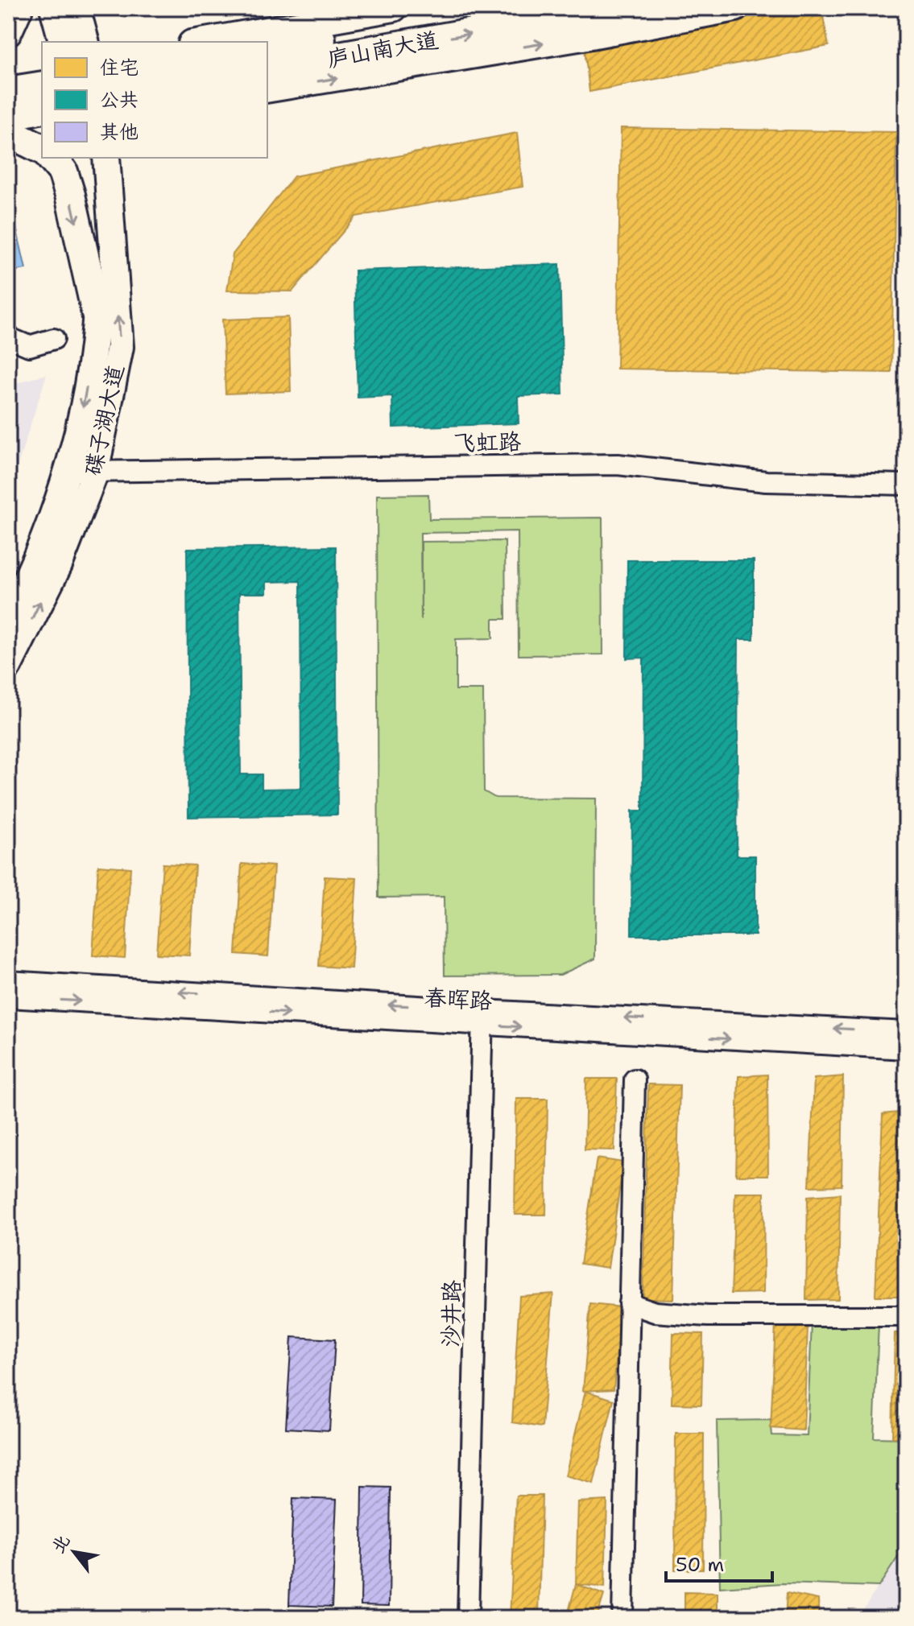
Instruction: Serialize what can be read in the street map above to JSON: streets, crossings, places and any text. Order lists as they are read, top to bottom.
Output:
{
  "streets": {
    "highway": ["庐山南大道"],
    "main road": ["碟子湖大道"],
    "street": ["飞虹路", "春晖路", "沙井路"]
  },
  "crossings": [
    ["碟子湖大道", "飞虹路"],
    ["春晖路", "沙井路"]
  ],
  "legend": ["住宅", "公共", "其他"],
  "scale_bar": "50 m",
  "north": "top left"
}
